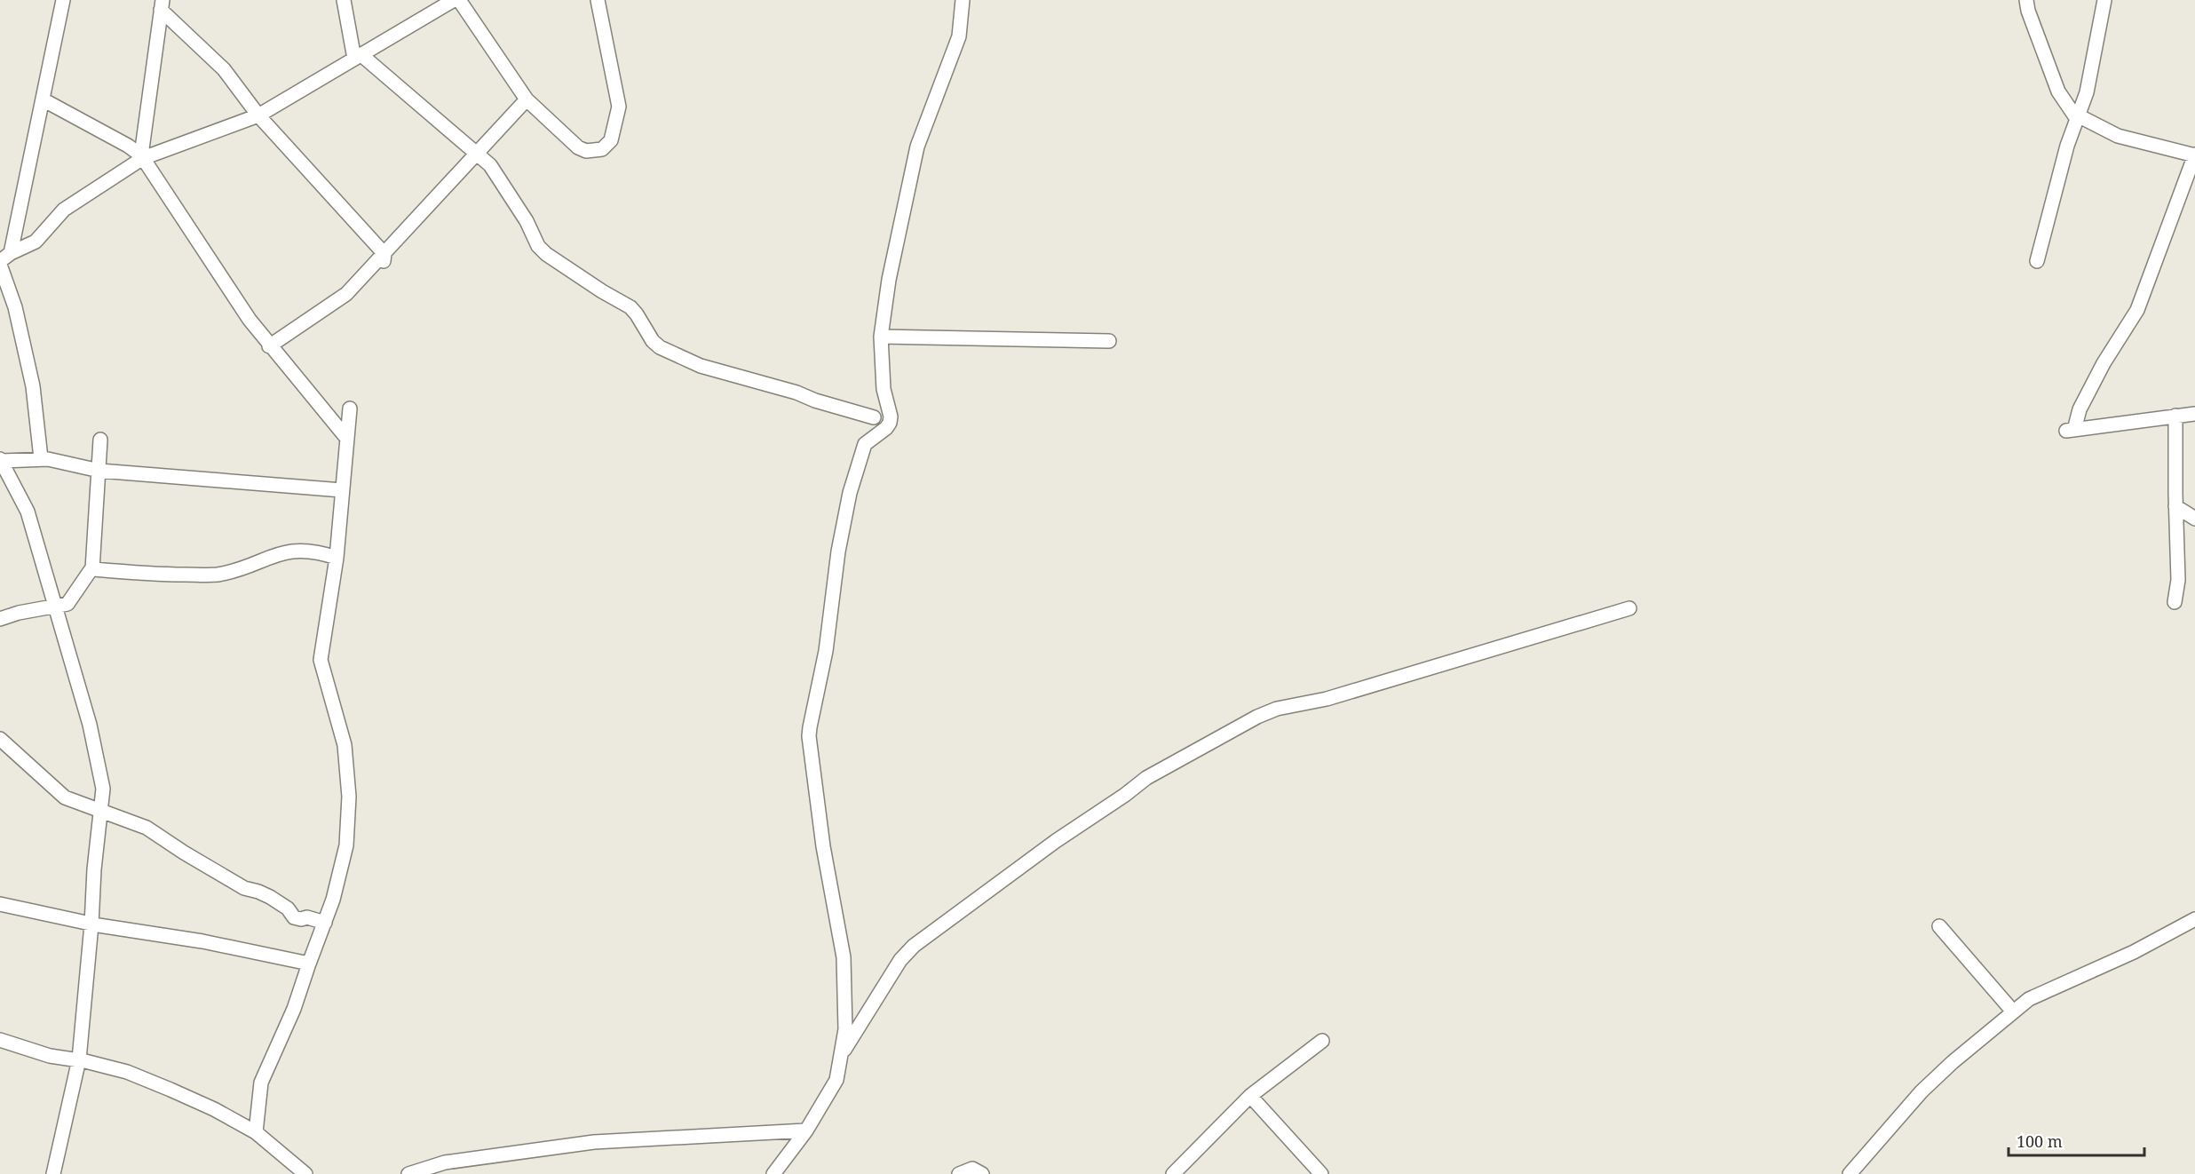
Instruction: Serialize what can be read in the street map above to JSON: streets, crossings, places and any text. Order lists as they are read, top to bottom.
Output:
{
  "scale_bar": "100 m"
}
